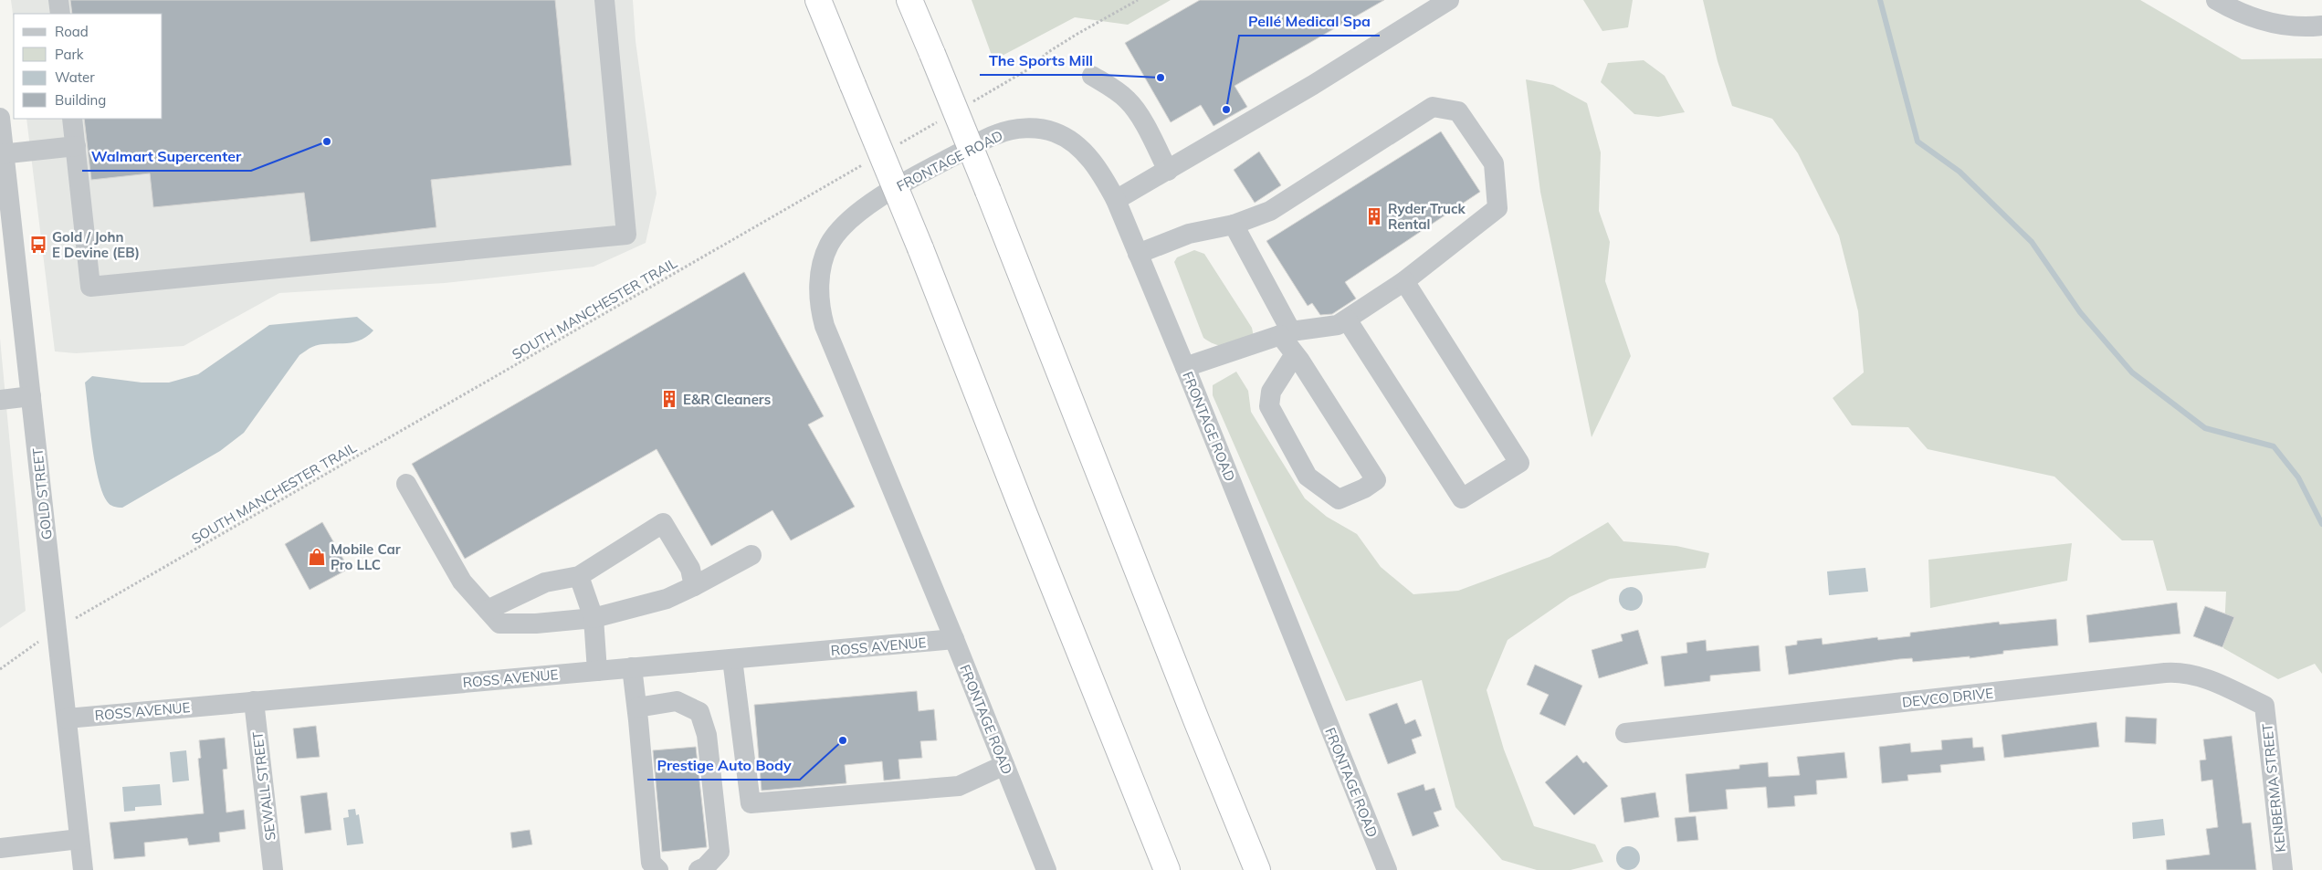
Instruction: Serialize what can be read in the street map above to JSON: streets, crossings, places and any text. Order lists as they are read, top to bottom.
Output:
{
  "streets": {
    "street": [
      "FRONTAGE ROAD",
      "GOLD STREET",
      "ROSS AVENUE",
      "DEVCO DRIVE",
      "SEWALL STREET",
      "KENBERMA STREET"
    ],
    "path": ["SOUTH MANCHESTER TRAIL"]
  },
  "crossings": [
    ["FRONTAGE ROAD", "ROSS AVENUE"],
    ["SOUTH MANCHESTER TRAIL", "GOLD STREET"],
    ["GOLD STREET", "ROSS AVENUE"],
    ["ROSS AVENUE", "SEWALL STREET"],
    ["DEVCO DRIVE", "KENBERMA STREET"]
  ],
  "places": {
    "other": [
      "The Sports Mill",
      "Pellé Medical Spa",
      "Walmart Supercenter",
      "Prestige Auto Body"
    ],
    "building": ["Ryder Truck Rental", "E&R Cleaners"],
    "bus stop": ["Gold / John E Devine (EB)"],
    "shop": ["Mobile Car Pro LLC"]
  },
  "legend": [
    "Road",
    "Park",
    "Water",
    "Building"
  ]
}
